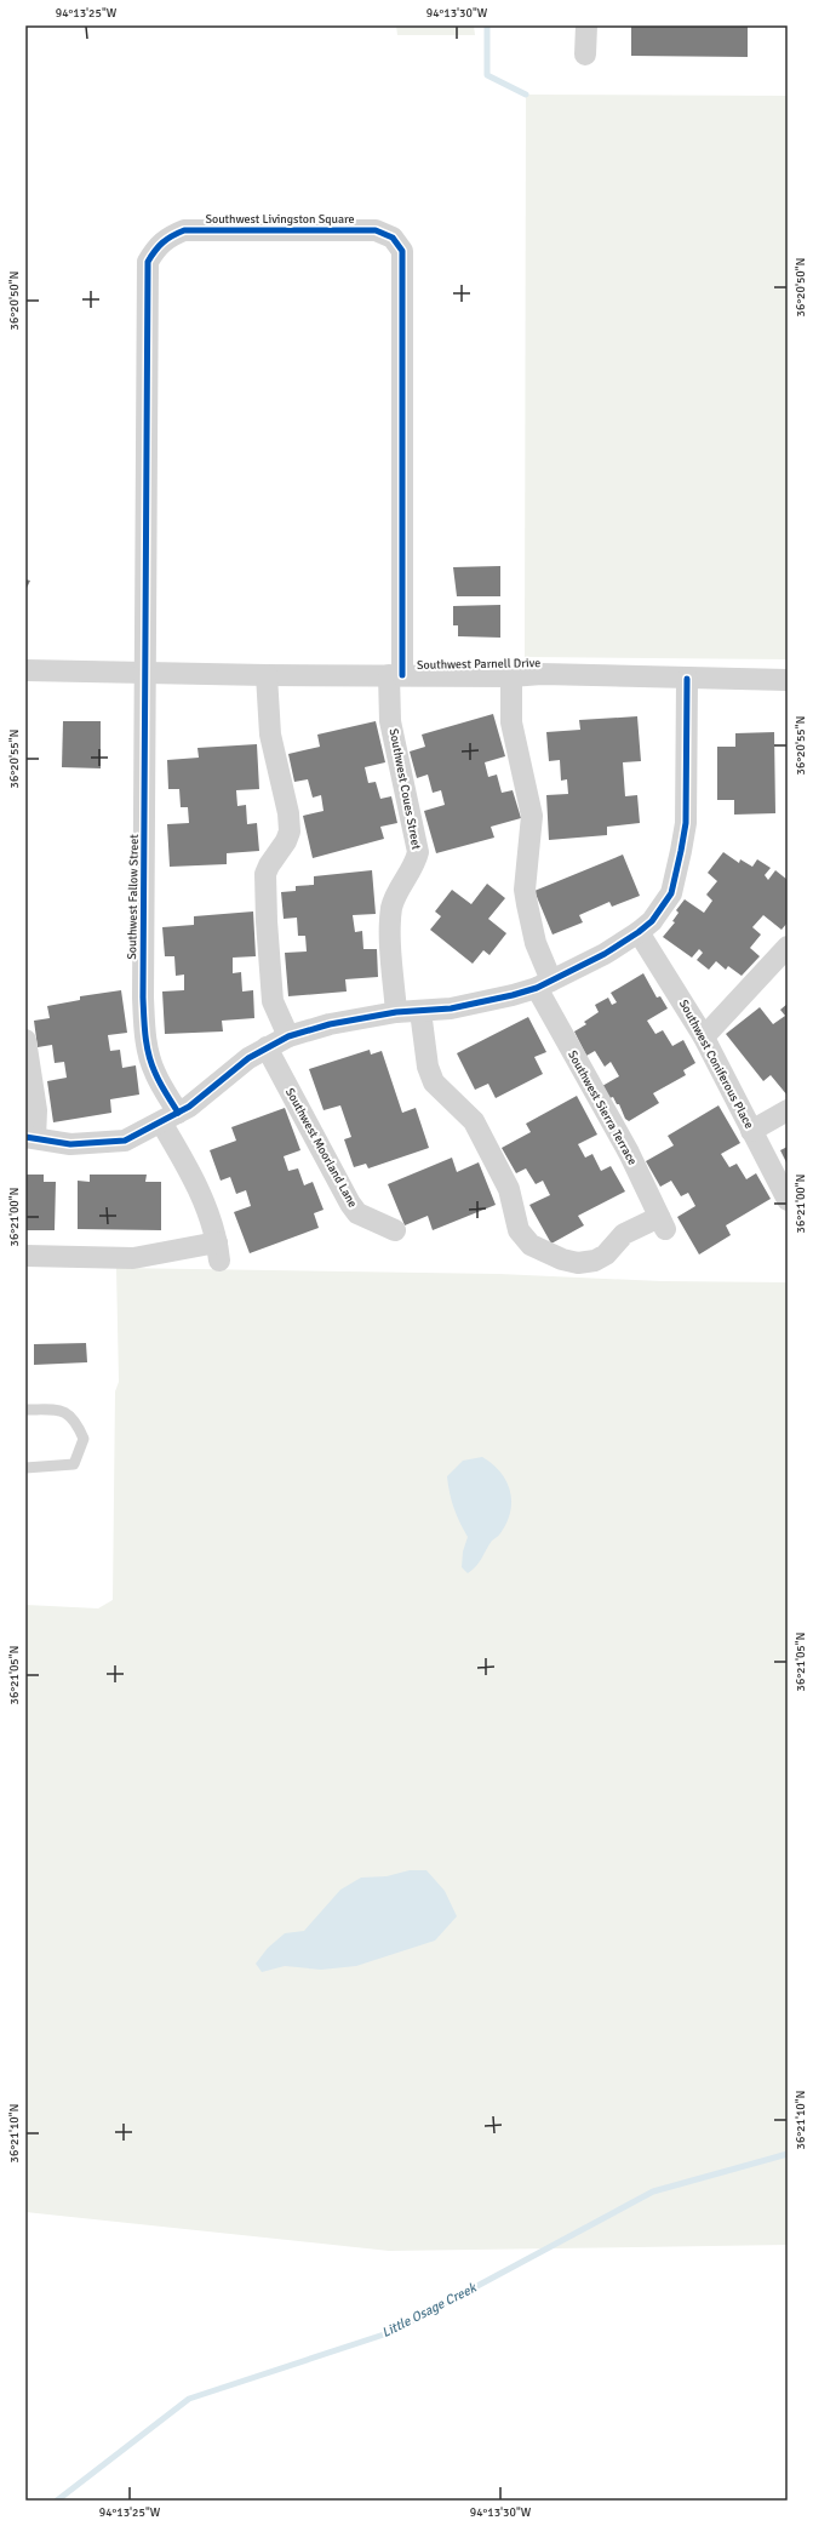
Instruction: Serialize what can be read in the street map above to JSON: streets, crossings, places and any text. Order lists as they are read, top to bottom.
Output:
{
  "streets": {
    "street": [
      "Southwest Livingston Square",
      "Southwest Parnell Drive",
      "Southwest Coues Street",
      "Southwest Fallow Street",
      "Southwest Coniferous Place",
      "Southwest Sierra Terrace",
      "Southwest Moorland Lane"
    ]
  },
  "crossings": [
    ["Southwest Livingston Square", "Southwest Parnell Drive"],
    ["Southwest Livingston Square", "Southwest Coues Street"],
    ["Southwest Livingston Square", "Southwest Fallow Street"],
    ["Southwest Parnell Drive", "Southwest Coues Street"],
    ["Southwest Parnell Drive", "Southwest Fallow Street"],
    ["Southwest Parnell Drive", "Southwest Sierra Terrace"]
  ],
  "water": ["Little Osage Creek"],
  "coordinates": [
    "94°13'25\"W",
    "94°13'30\"W",
    "36°20'50\"N",
    "36°20'55\"N",
    "36°21'00\"N",
    "36°21'05\"N",
    "36°21'10\"N"
  ]
}
